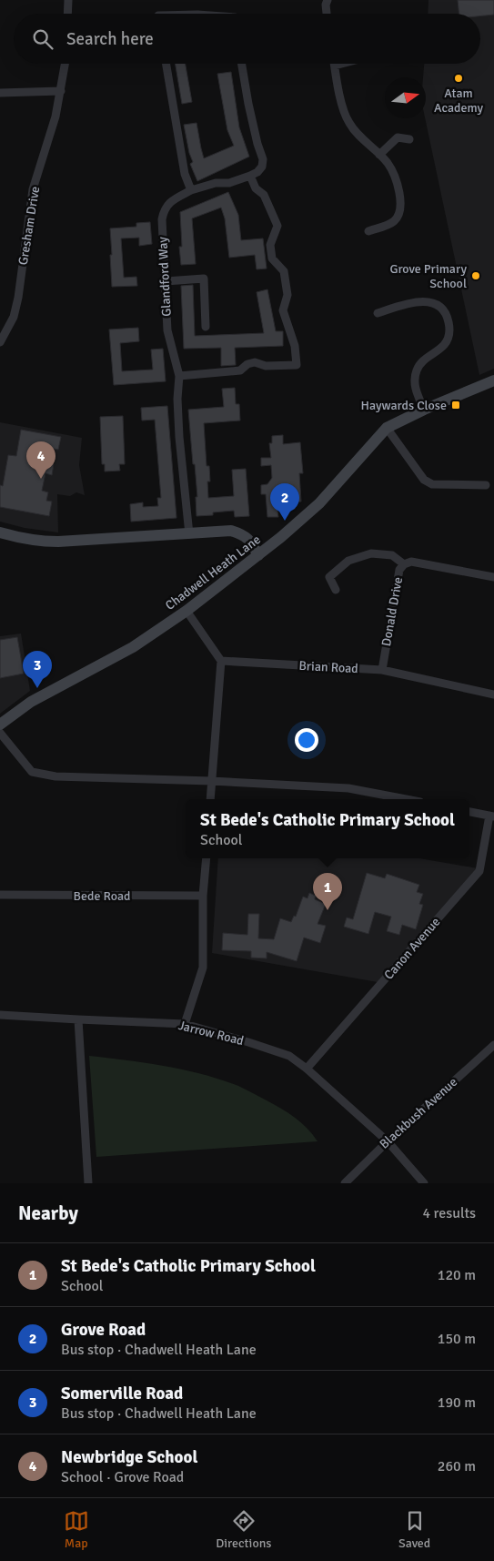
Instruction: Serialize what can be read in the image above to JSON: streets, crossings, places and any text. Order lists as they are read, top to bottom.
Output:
{
  "streets": {
    "street": [
      "Gresham Drive",
      "Glandford Way",
      "Chadwell Heath Lane",
      "Donald Drive",
      "Brian Road",
      "Bede Road",
      "Canon Avenue",
      "Jarrow Road",
      "Blackbush Avenue"
    ]
  },
  "crossings": [
    ["Donald Drive", "Brian Road"],
    ["Canon Avenue", "Jarrow Road"],
    ["Jarrow Road", "Blackbush Avenue"]
  ],
  "places": {
    "other": ["Atam Academy", "Grove Primary School"],
    "transit": ["Haywards Close"]
  },
  "north": "right",
  "page": {
    "search": "Search here",
    "pins": [
      "4",
      "2",
      "3",
      "1"
    ],
    "popup": ["St Bede's Catholic Primary School", "School"],
    "heading": ["Nearby", "4 results"],
    "list": [
      {
        "mark": "1",
        "name": "St Bede's Catholic Primary School",
        "note": "School",
        "value": "120 m"
      },
      {
        "mark": "2",
        "name": "Grove Road",
        "note": "Bus stop · Chadwell Heath Lane",
        "value": "150 m"
      },
      {
        "mark": "3",
        "name": "Somerville Road",
        "note": "Bus stop · Chadwell Heath Lane",
        "value": "190 m"
      },
      {
        "mark": "4",
        "name": "Newbridge School",
        "note": "School · Grove Road",
        "value": "260 m"
      }
    ],
    "nav": ["Map", "Directions", "Saved"]
  }
}
